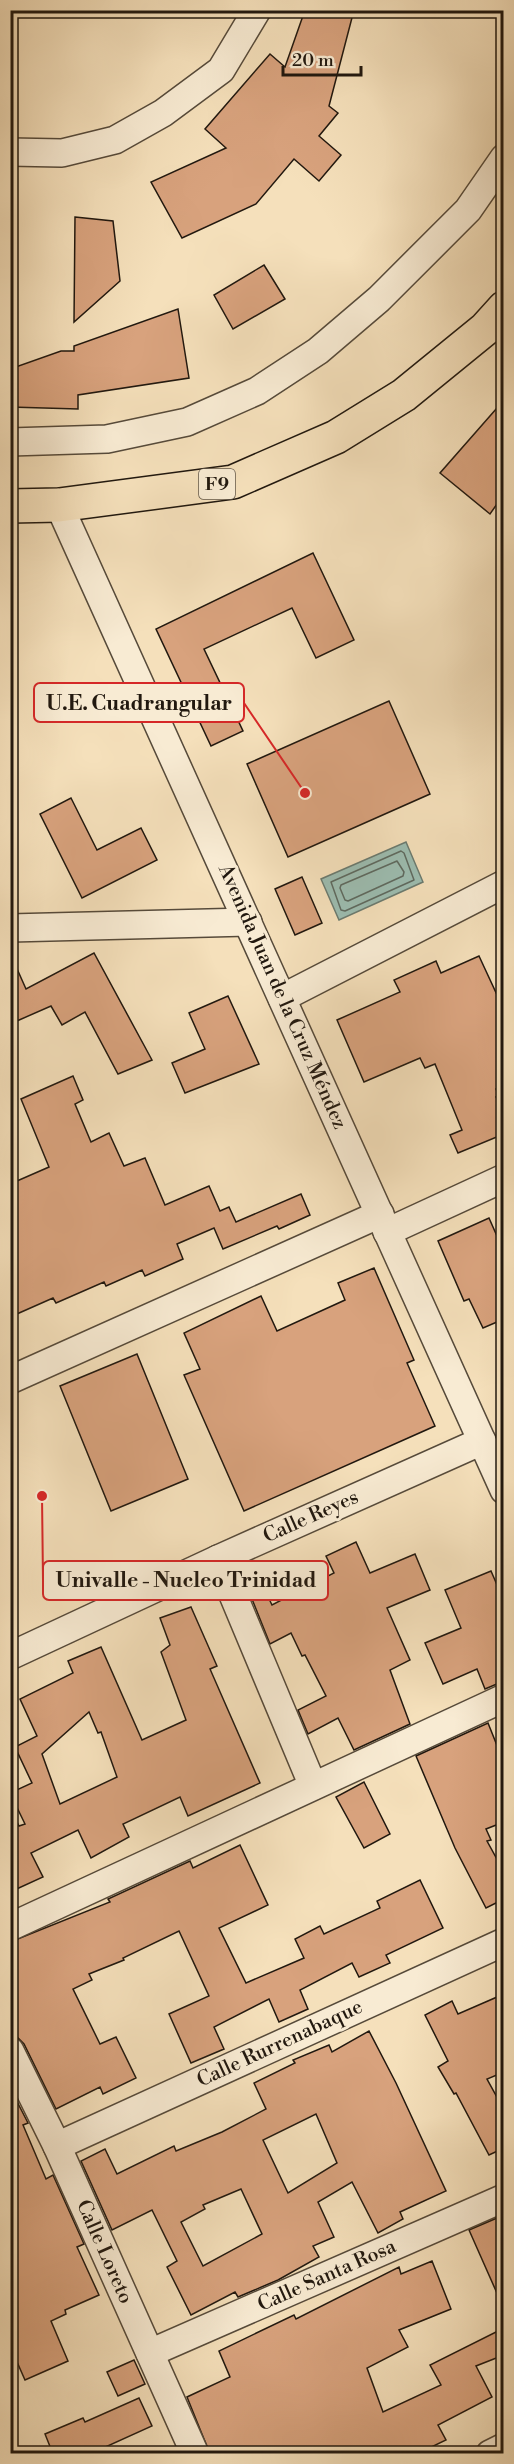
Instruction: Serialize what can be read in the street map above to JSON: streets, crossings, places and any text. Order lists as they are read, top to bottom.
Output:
{
  "streets": {
    "highway": ["F9"],
    "street": [
      "Avenida Juan de la Cruz Méndez",
      "Calle Reyes",
      "Calle Rurrenabaque",
      "Calle Loreto",
      "Calle Santa Rosa"
    ]
  },
  "crossings": [
    ["F9", "Avenida Juan de la Cruz Méndez"],
    ["Avenida Juan de la Cruz Méndez", "Calle Reyes"],
    ["Calle Rurrenabaque", "Calle Loreto"],
    ["Calle Loreto", "Calle Santa Rosa"]
  ],
  "places": ["U.E. Cuadrangular", "Univalle - Nucleo Trinidad"],
  "scale_bar": "20 m"
}
